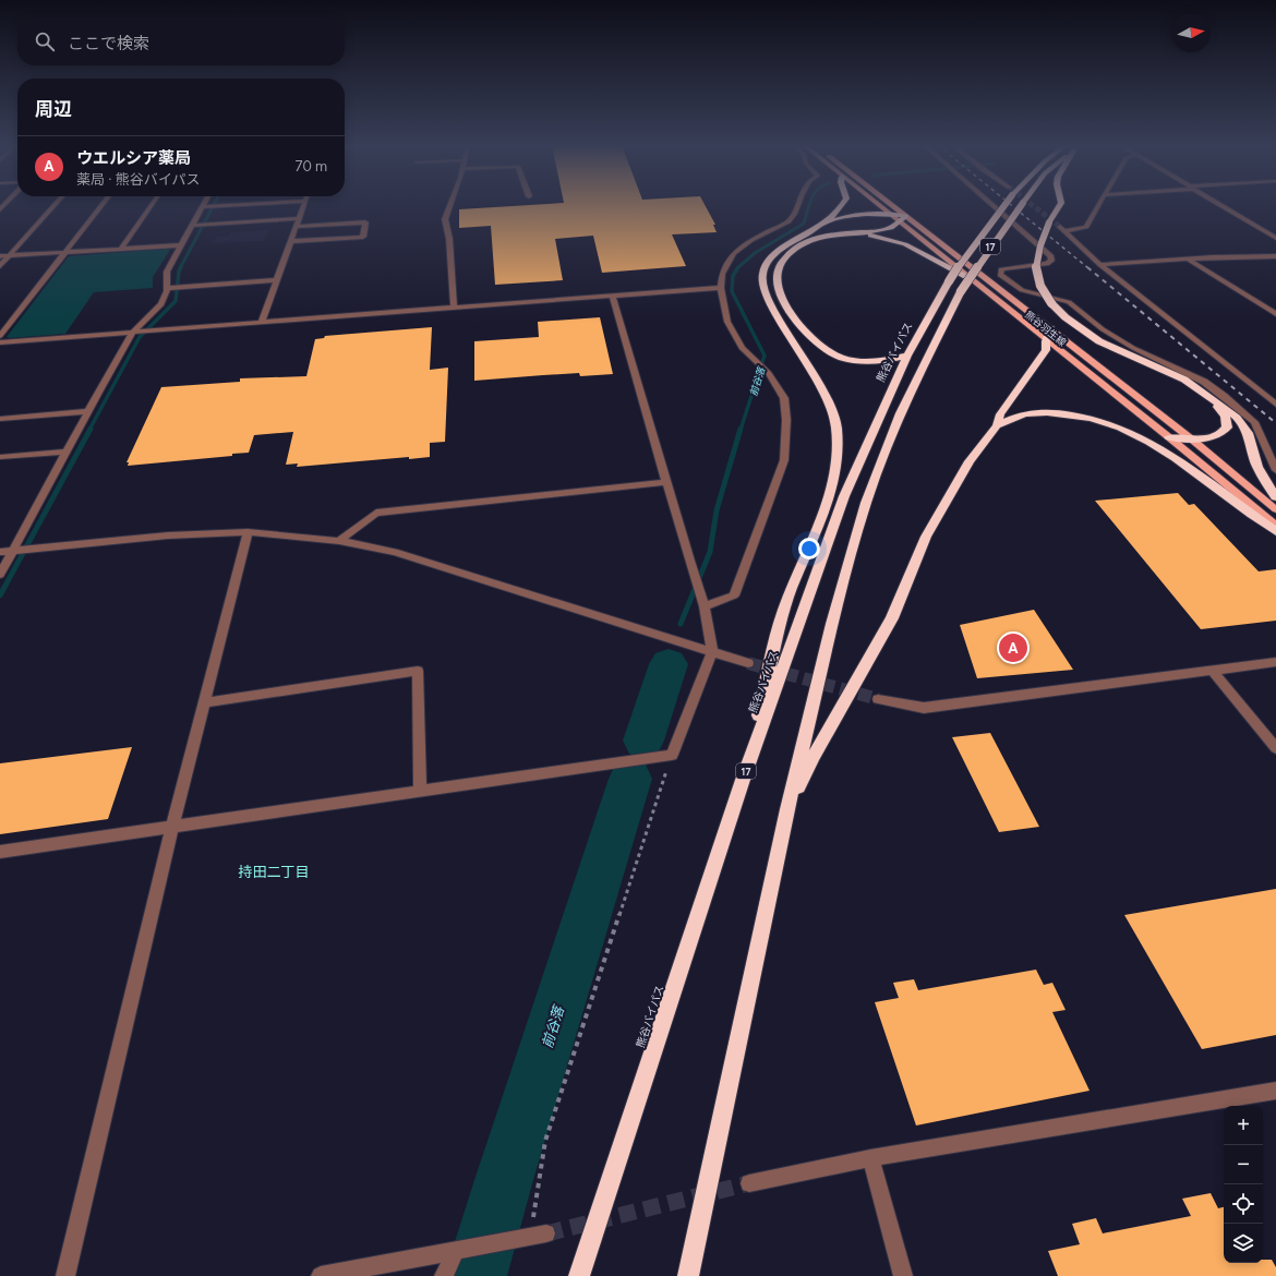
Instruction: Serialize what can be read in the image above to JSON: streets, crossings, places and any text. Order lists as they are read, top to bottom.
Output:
{
  "streets": {
    "highway": ["17", "熊谷バイパス"],
    "main road": ["熊谷羽生線"]
  },
  "districts": ["持田二丁目"],
  "water": ["前谷落"],
  "north": "right",
  "page": {
    "search": "ここで検索",
    "heading": "周辺",
    "list": [
      {
        "mark": "A",
        "name": "ウエルシア薬局",
        "note": "薬局 · 熊谷バイパス",
        "value": "70 m"
      }
    ],
    "pins": "A",
    "map_buttons": ["+", "−"]
  }
}
